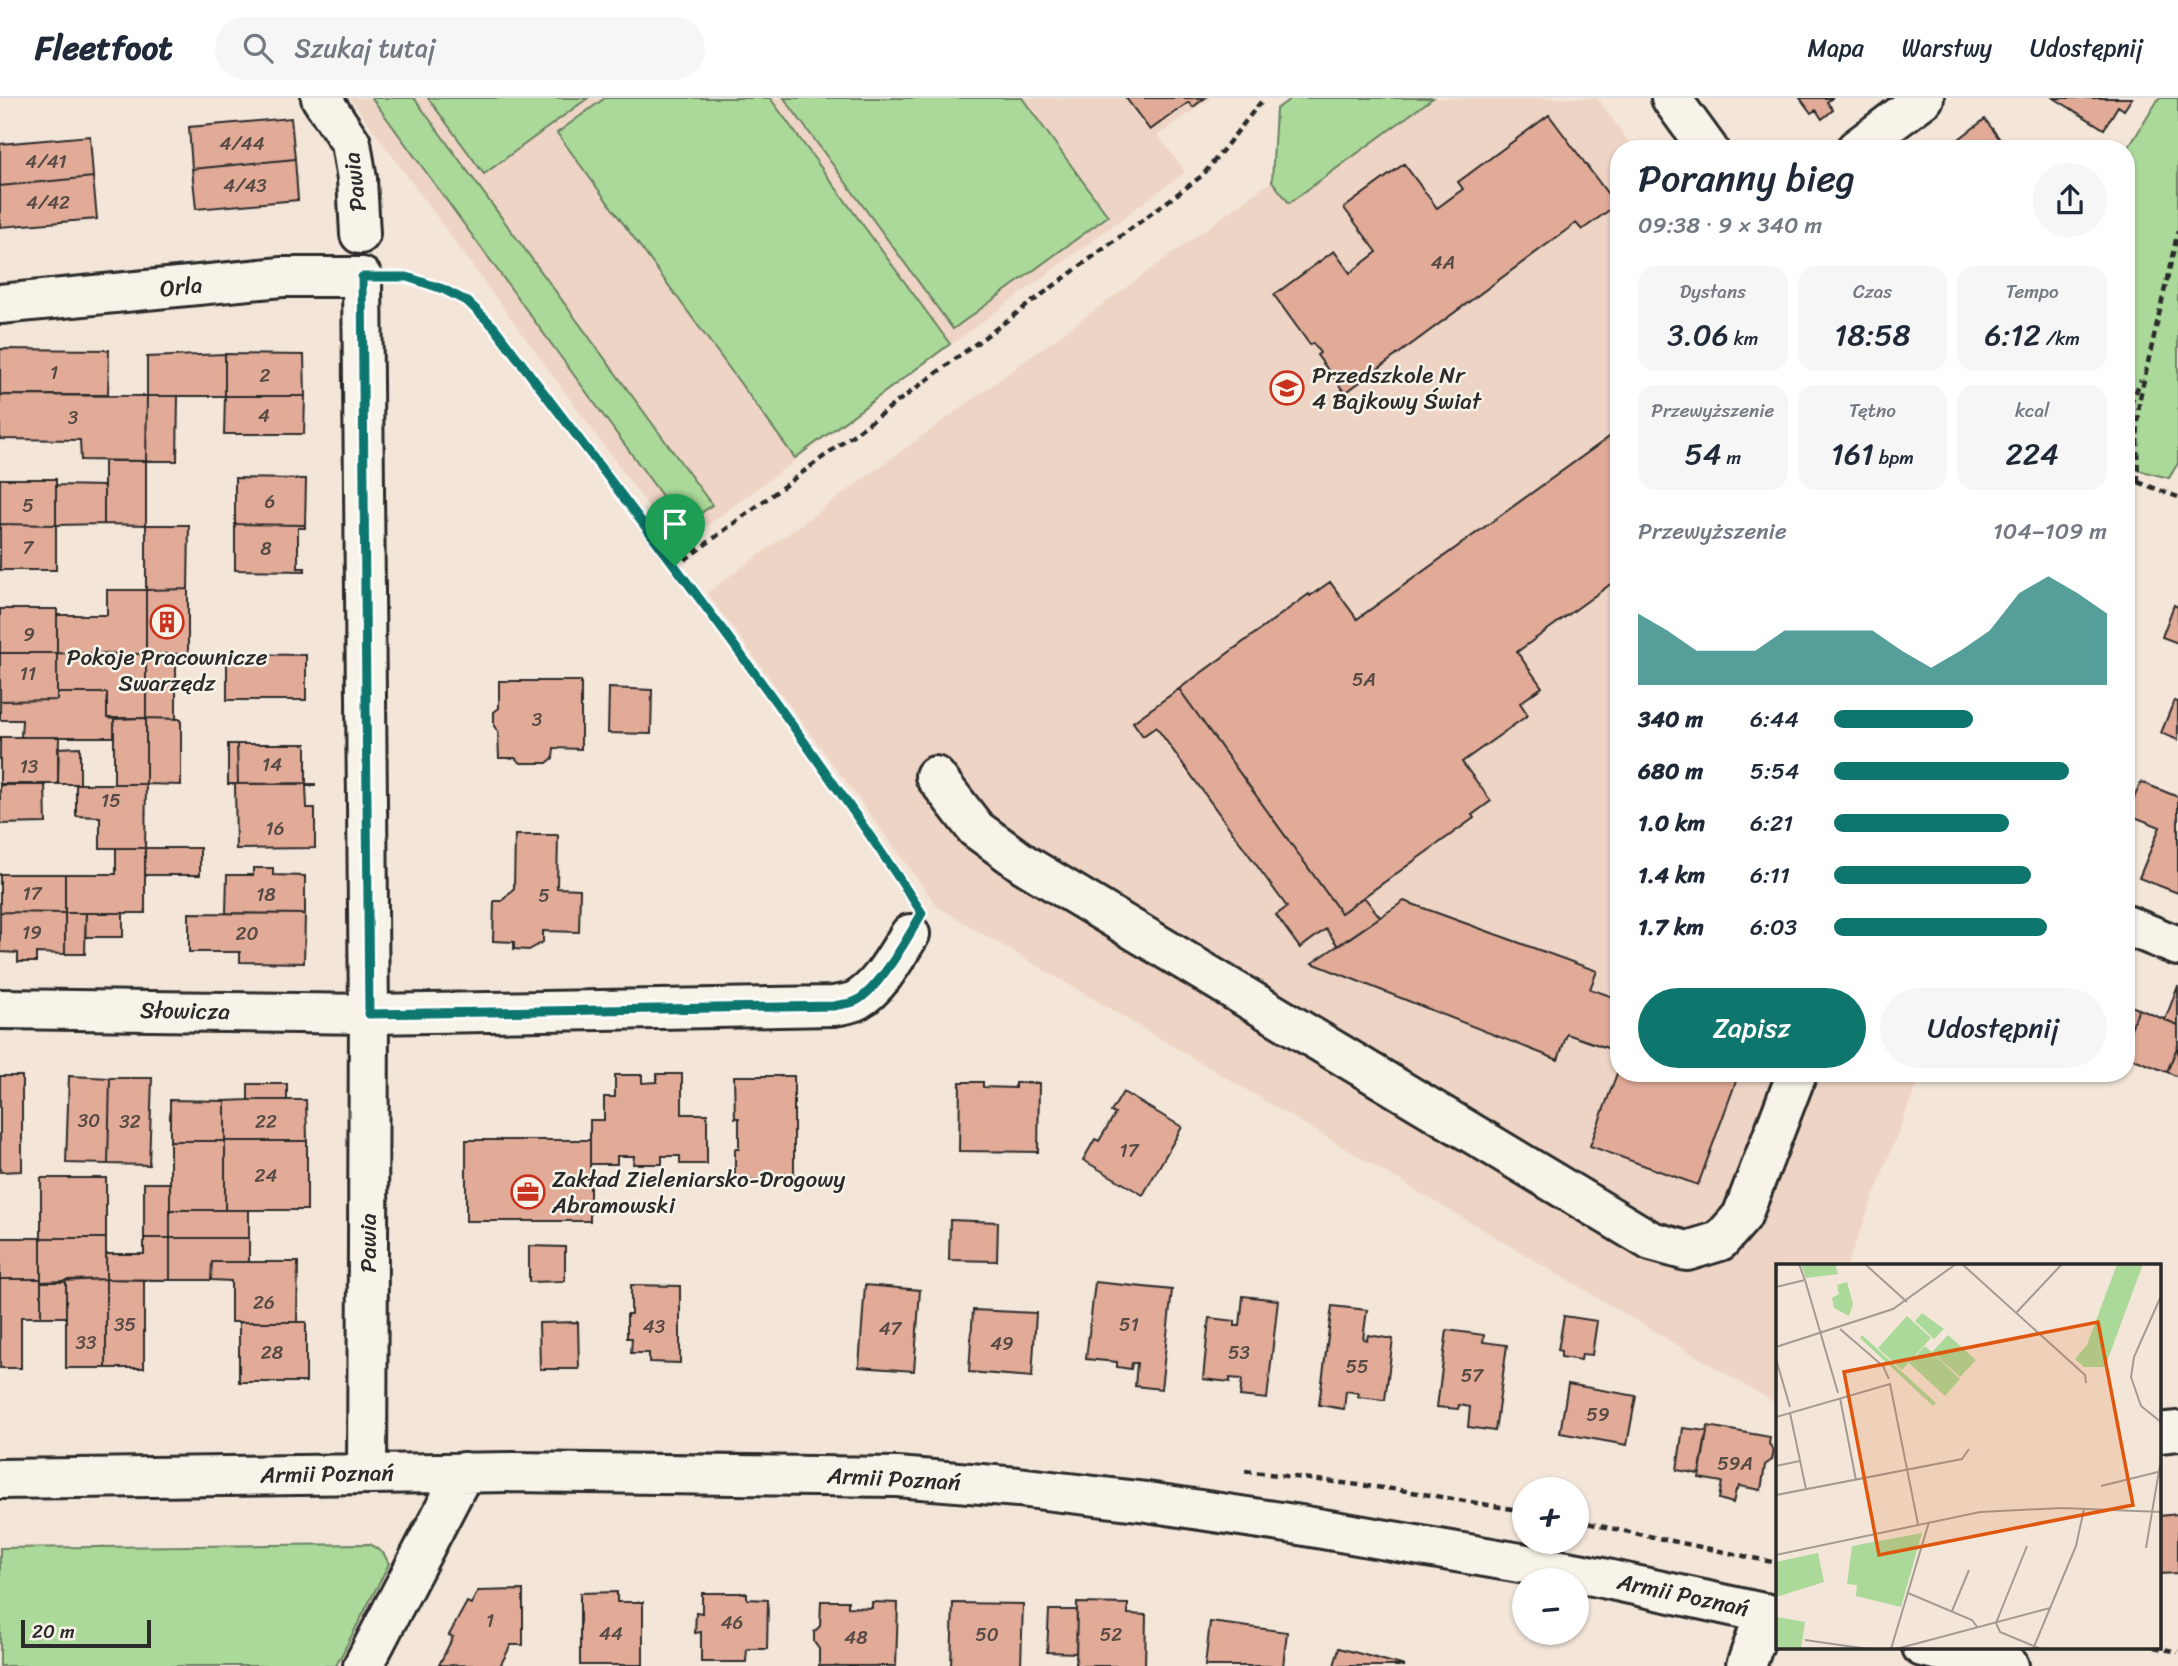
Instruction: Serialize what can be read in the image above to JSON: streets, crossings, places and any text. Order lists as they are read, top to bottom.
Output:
{
  "streets": {
    "street": [
      "Pawia",
      "Orla",
      "Słowicza",
      "Armii Poznań"
    ]
  },
  "crossings": [
    ["Pawia", "Orla"],
    ["Pawia", "Słowicza"],
    ["Pawia", "Armii Poznań"]
  ],
  "places": {
    "school or university": ["Przedszkole Nr 4 Bajkowy Świat"],
    "building": ["Pokoje Pracownicze Swarzędz"],
    "office": ["Zakład Zieleniarsko-Drogowy Abramowski"]
  },
  "house_numbers": [
    "4/44",
    "4/41",
    "4/43",
    "4/42",
    "4A",
    "1",
    "2",
    "4",
    "3",
    "6",
    "5",
    "7",
    "8",
    "9",
    "11",
    "5A",
    "3",
    "14",
    "13",
    "15",
    "16",
    "17",
    "18",
    "5",
    "19",
    "20",
    "30",
    "32",
    "22",
    "17",
    "24",
    "26",
    "35",
    "51",
    "43",
    "47",
    "33",
    "49",
    "28",
    "53",
    "55",
    "57",
    "59",
    "59A",
    "1",
    "46",
    "44",
    "50",
    "52",
    "48"
  ],
  "scale_bar": "20 m",
  "page": {
    "header": "Fleetfoot",
    "search": "Szukaj tutaj",
    "nav": ["Mapa", "Warstwy", "Udostępnij"],
    "heading": ["Poranny bieg", "09:38 · 9 × 340 m"],
    "stats": [
      ["Dystans", "3.06 km"],
      ["Czas", "18:58"],
      ["Tempo", "6:12 /km"],
      ["Przewyższenie", "54 m"],
      ["Tętno", "161 bpm"],
      ["kcal", "224"]
    ],
    "chart": ["Przewyższenie", "104–109 m"],
    "list": [
      {
        "name": "340 m",
        "note": "6:44"
      },
      {
        "name": "680 m",
        "note": "5:54"
      },
      {
        "name": "1.0 km",
        "note": "6:21"
      },
      {
        "name": "1.4 km",
        "note": "6:11"
      },
      {
        "name": "1.7 km",
        "note": "6:03"
      }
    ],
    "buttons": ["Zapisz", "Udostępnij"],
    "map_buttons": ["+", "−"],
    "scale": "20 m"
  }
}
